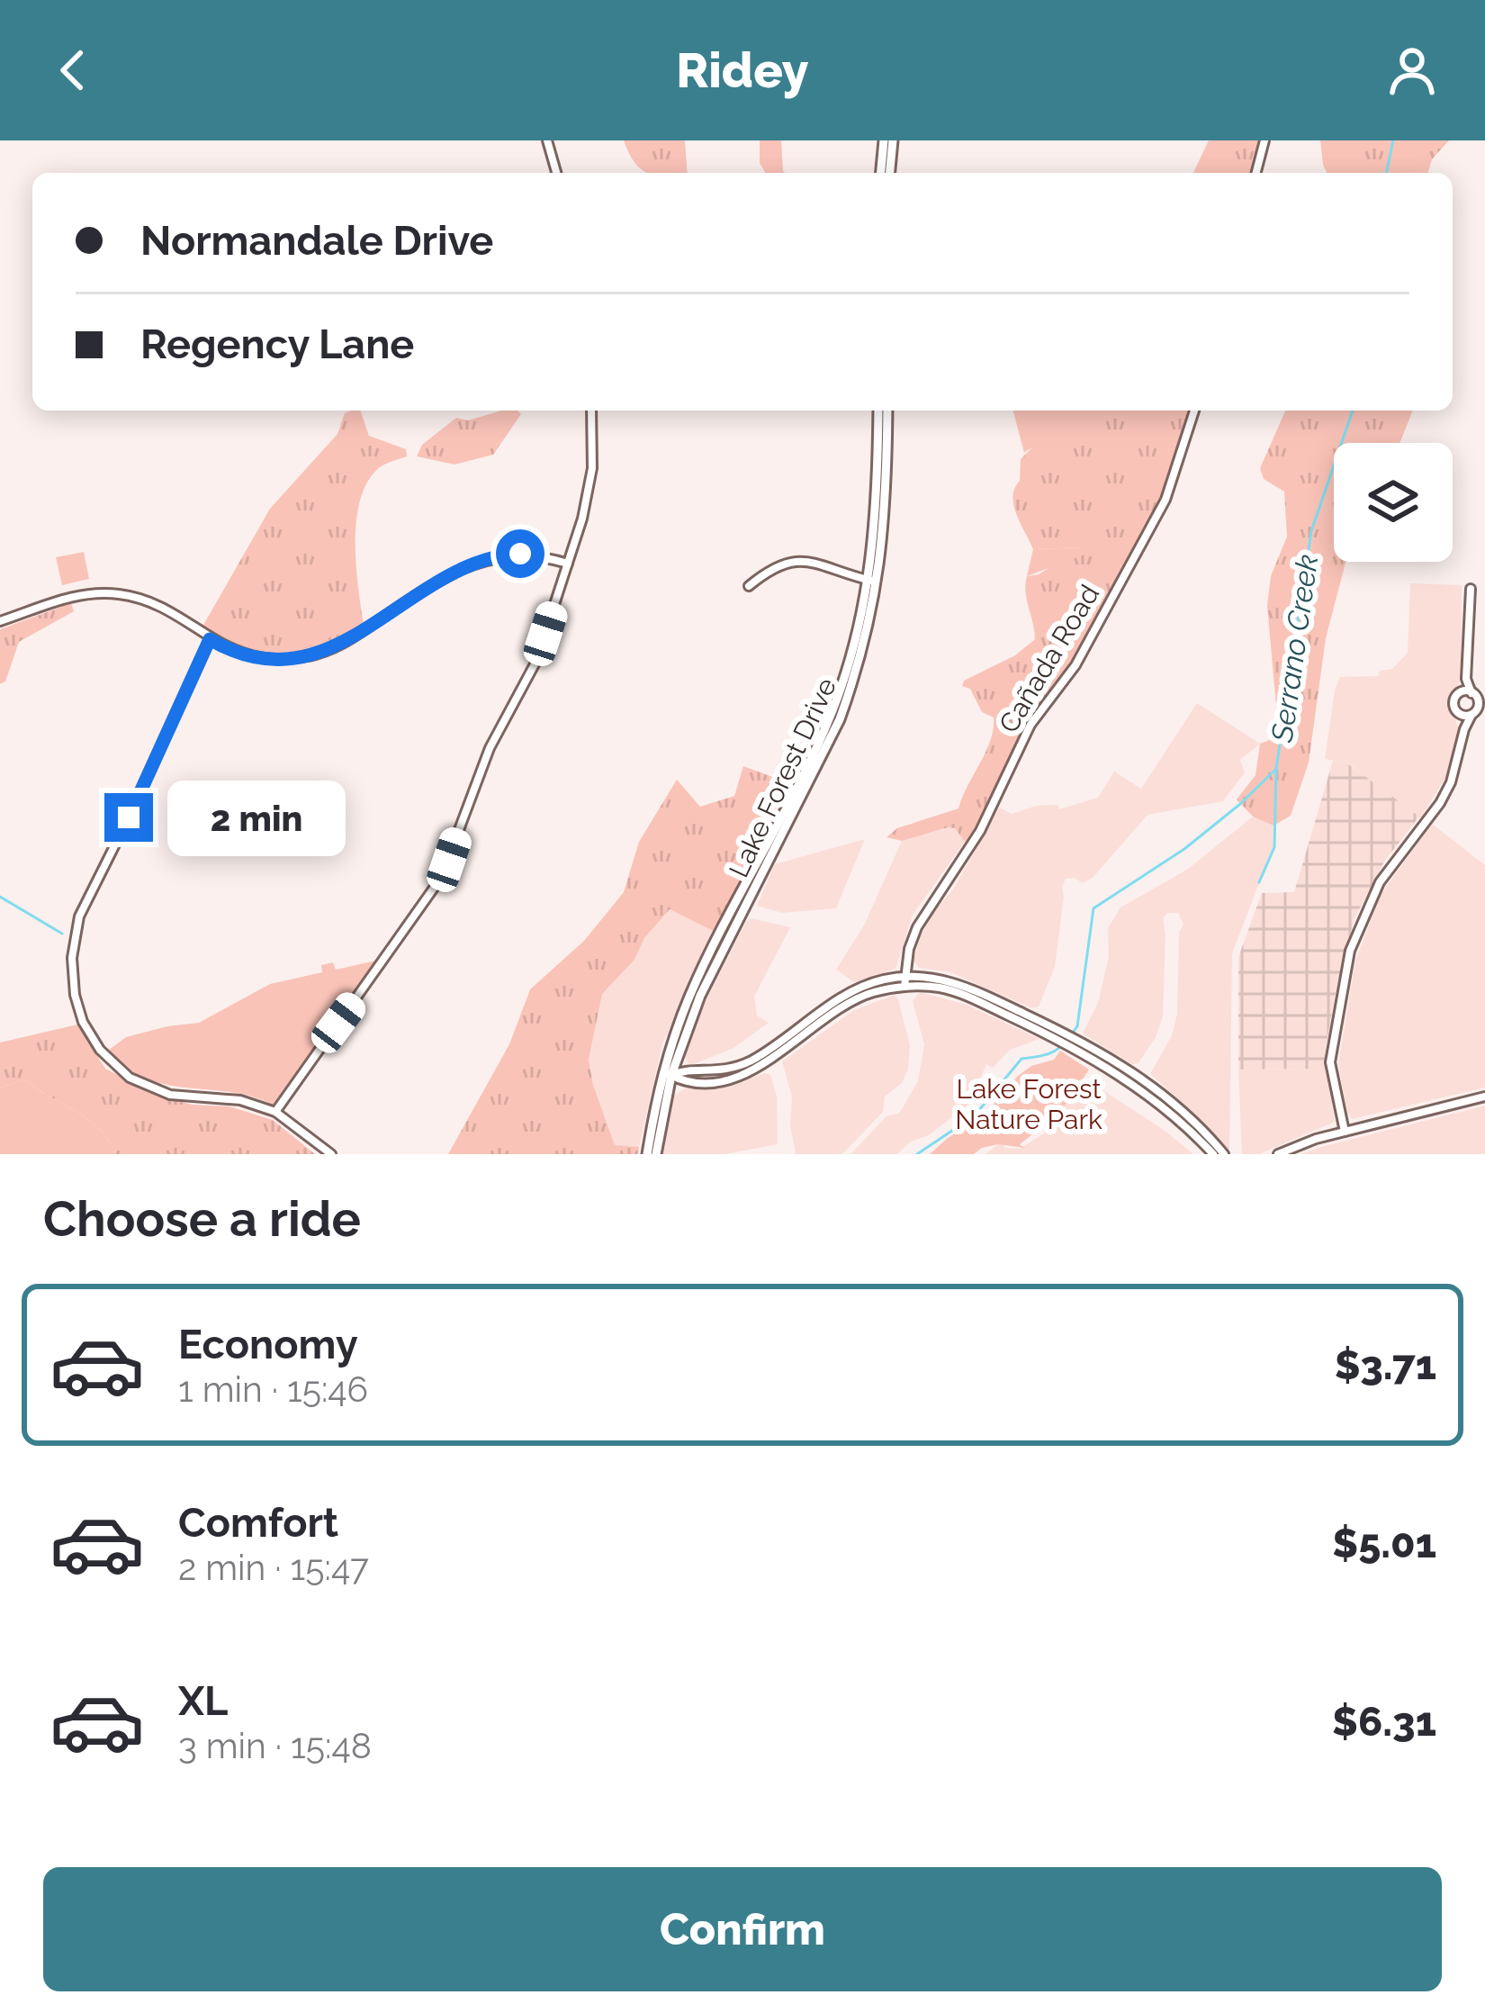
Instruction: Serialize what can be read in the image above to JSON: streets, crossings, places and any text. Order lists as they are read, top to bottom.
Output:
{
  "streets": {
    "main road": ["Lake Forest Drive"],
    "street": ["Cañada Road"]
  },
  "water": ["Serrano Creek"],
  "parks": ["Lake Forest Nature Park"],
  "page": {
    "header": "Ridey",
    "banner": ["Normandale Drive", "Regency Lane"],
    "bubble": "2 min",
    "heading": "Choose a ride",
    "list": [
      {
        "name": "Economy",
        "note": "1 min · 15:46",
        "value": "$3.71"
      },
      {
        "name": "Comfort",
        "note": "2 min · 15:47",
        "value": "$5.01"
      },
      {
        "name": "XL",
        "note": "3 min · 15:48",
        "value": "$6.31"
      }
    ],
    "buttons": "Confirm"
  }
}
